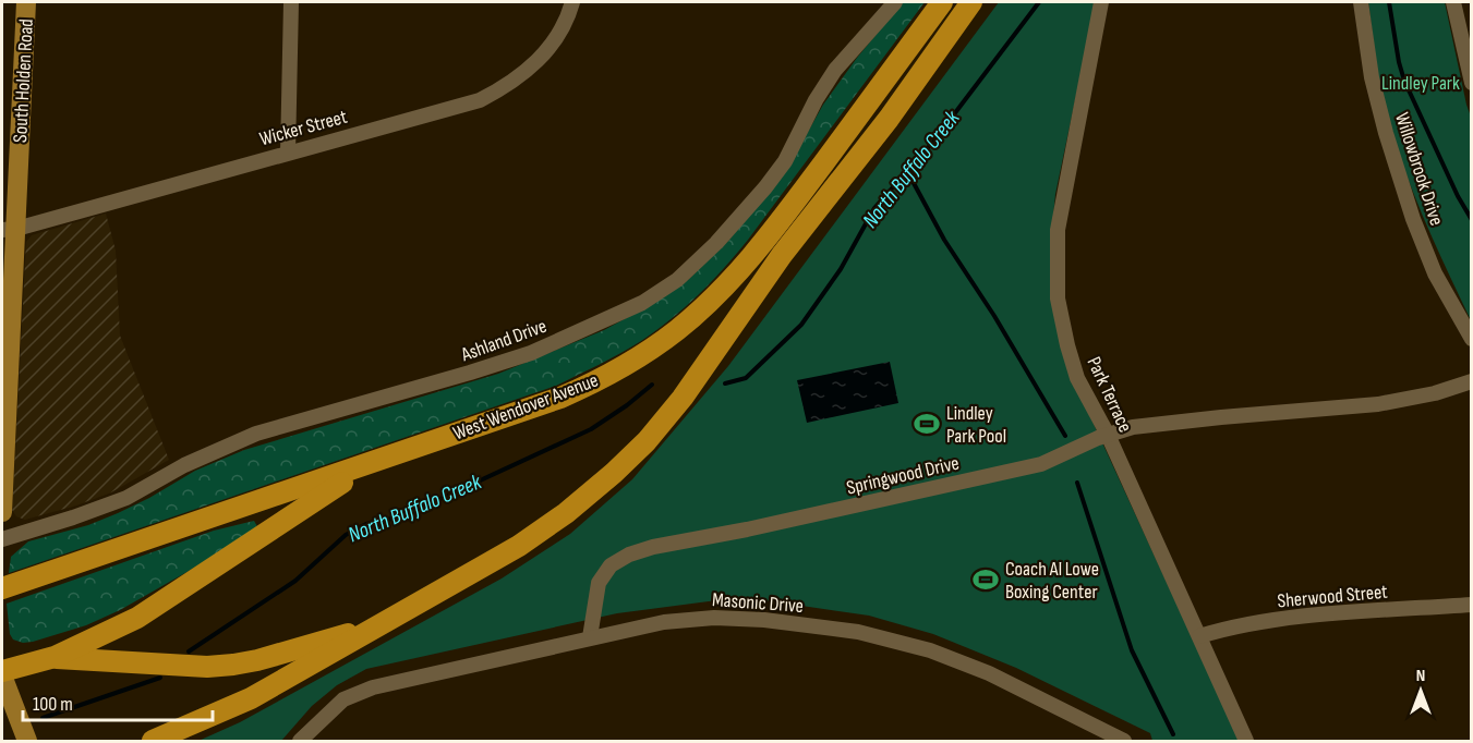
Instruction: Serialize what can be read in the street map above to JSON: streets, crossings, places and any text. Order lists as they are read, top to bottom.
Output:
{
  "streets": {
    "highway": ["West Wendover Avenue"],
    "main road": ["South Holden Road"],
    "street": [
      "Wicker Street",
      "Willowbrook Drive",
      "Ashland Drive",
      "Park Terrace",
      "Springwood Drive",
      "Sherwood Street",
      "Masonic Drive"
    ]
  },
  "crossings": [
    ["South Holden Road", "Wicker Street"],
    ["Park Terrace", "Springwood Drive"],
    ["Park Terrace", "Sherwood Street"],
    ["Springwood Drive", "Masonic Drive"]
  ],
  "water": ["North Buffalo Creek"],
  "parks": ["Lindley Park"],
  "places": {
    "sports": ["Lindley Park Pool", "Coach Al Lowe Boxing Center"]
  },
  "scale_bar": "100 m",
  "north": "top"
}
